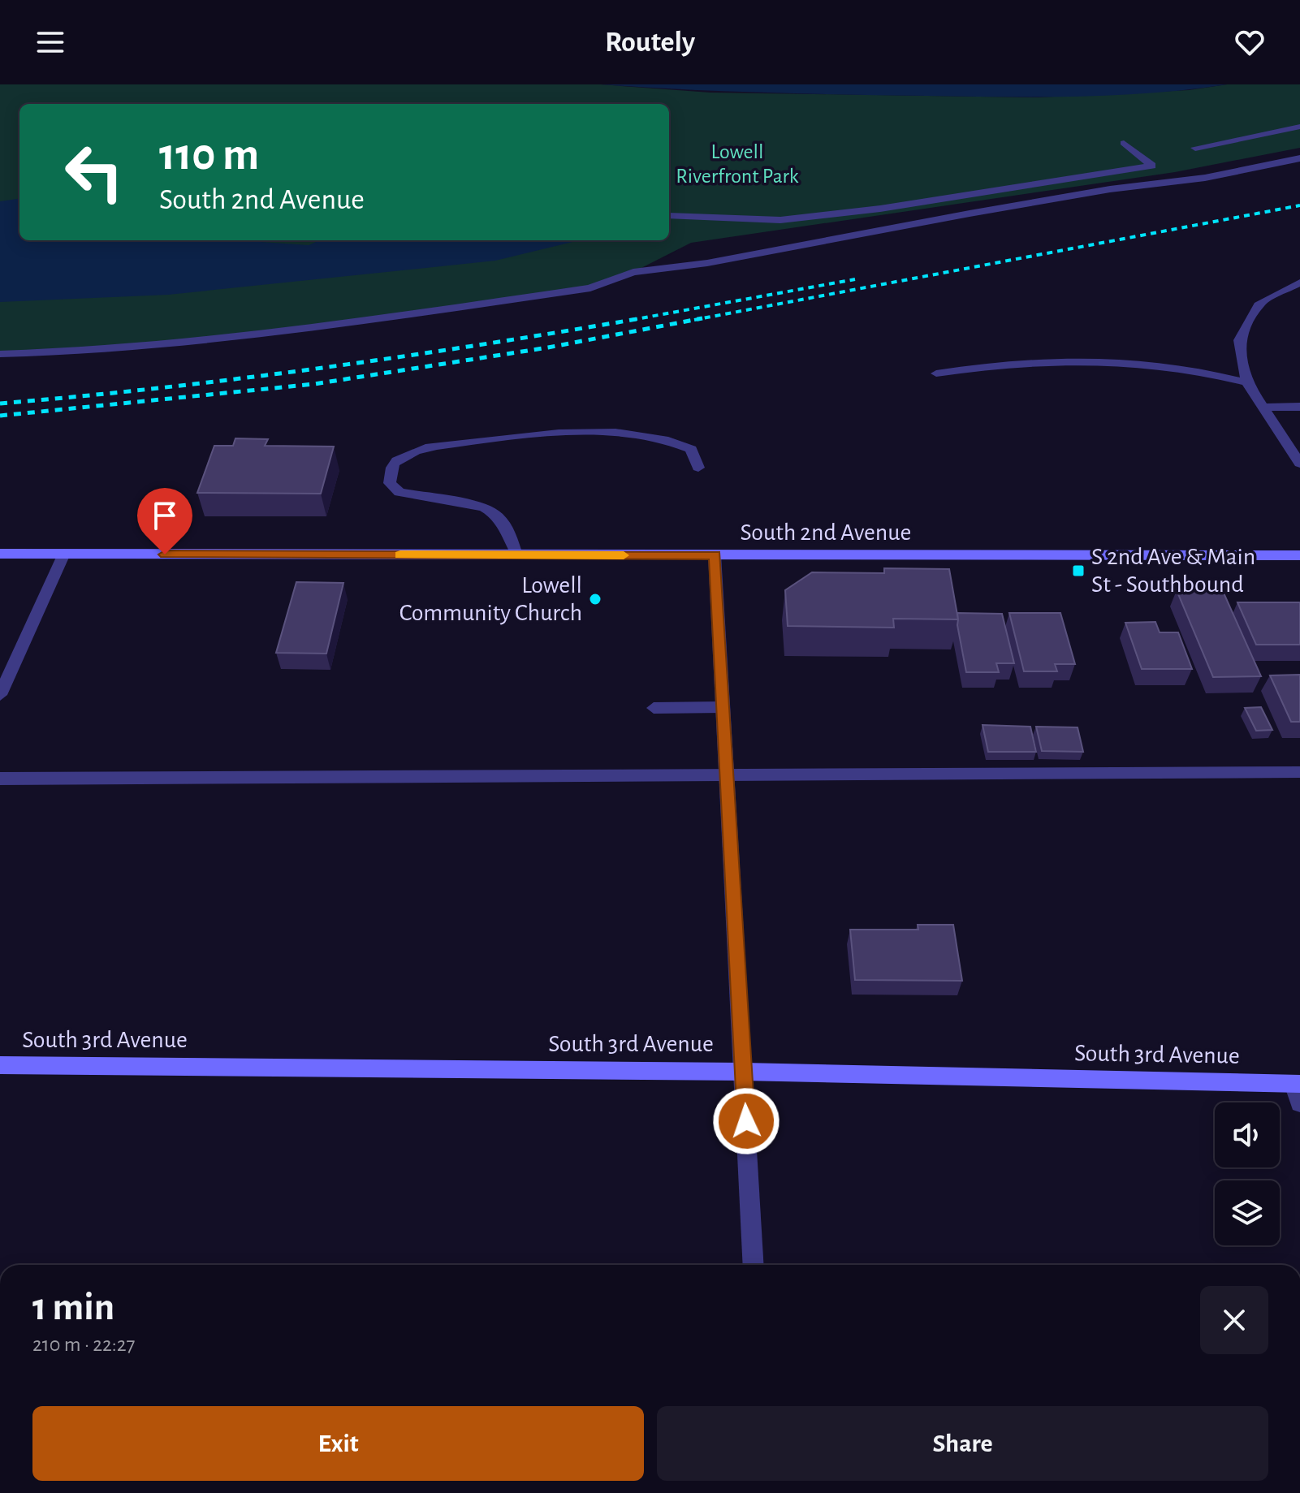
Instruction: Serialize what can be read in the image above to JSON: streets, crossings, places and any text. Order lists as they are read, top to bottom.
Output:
{
  "streets": {
    "street": ["South 2nd Avenue", "South 3rd Avenue"]
  },
  "parks": ["Lowell Riverfront Park"],
  "places": {
    "transit": ["S 2nd Ave & Main St - Southbound"],
    "other": ["Lowell Community Church"]
  },
  "page": {
    "header": "Routely",
    "turn": ["110 m", "South 2nd Avenue"],
    "heading": ["1 min", "210 m · 22:27"],
    "buttons": ["Exit", "Share"]
  }
}
